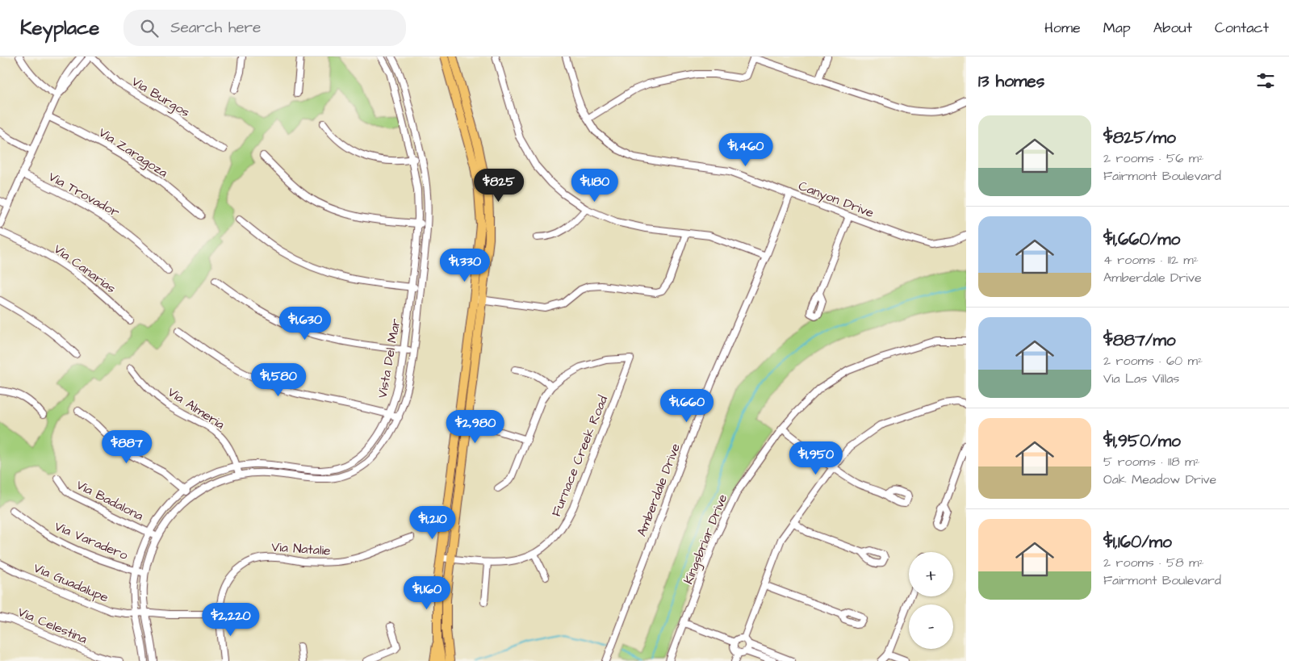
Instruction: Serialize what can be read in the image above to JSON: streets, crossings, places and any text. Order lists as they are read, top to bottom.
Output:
{
  "streets": {
    "street": [
      "Via Burgos",
      "Via Zaragoza",
      "Via Trovador",
      "Canyon Drive",
      "Via Canarias",
      "Vista Del Mar",
      "Via Almeria",
      "Furnace Creek Road",
      "Amberdale Drive",
      "Via Badalona",
      "Kingsbriar Drive",
      "Via Varadero",
      "Via Natalie",
      "Via Guadalupe",
      "Via Celestina"
    ]
  },
  "crossings": [
    ["Canyon Drive", "Amberdale Drive"],
    ["Vista Del Mar", "Via Almeria"],
    ["Vista Del Mar", "Via Badalona"],
    ["Vista Del Mar", "Via Varadero"],
    ["Vista Del Mar", "Via Guadalupe"],
    ["Via Natalie", "Via Guadalupe"]
  ],
  "page": {
    "header": "Keyplace",
    "search": "Search here",
    "nav": [
      "Home",
      "Map",
      "About",
      "Contact"
    ],
    "heading": "13 homes",
    "list": [
      {
        "name": "$825/mo",
        "note": "2 rooms · 56 m² · Fairmont Boulevard"
      },
      {
        "name": "$1,660/mo",
        "note": "4 rooms · 112 m² · Amberdale Drive"
      },
      {
        "name": "$887/mo",
        "note": "2 rooms · 60 m² · Via Las Villas"
      },
      {
        "name": "$1,950/mo",
        "note": "5 rooms · 118 m² · Oak Meadow Drive"
      },
      {
        "name": "$1,160/mo",
        "note": "2 rooms · 58 m² · Fairmont Boulevard"
      }
    ],
    "price": [
      "$1,460",
      "$825",
      "$1,180",
      "$1,330",
      "$1,630",
      "$1,580",
      "$1,660",
      "$2,980",
      "$887",
      "$1,950",
      "$1,210",
      "$1,160",
      "$2,220"
    ],
    "map_buttons": ["+", "−"]
  }
}
